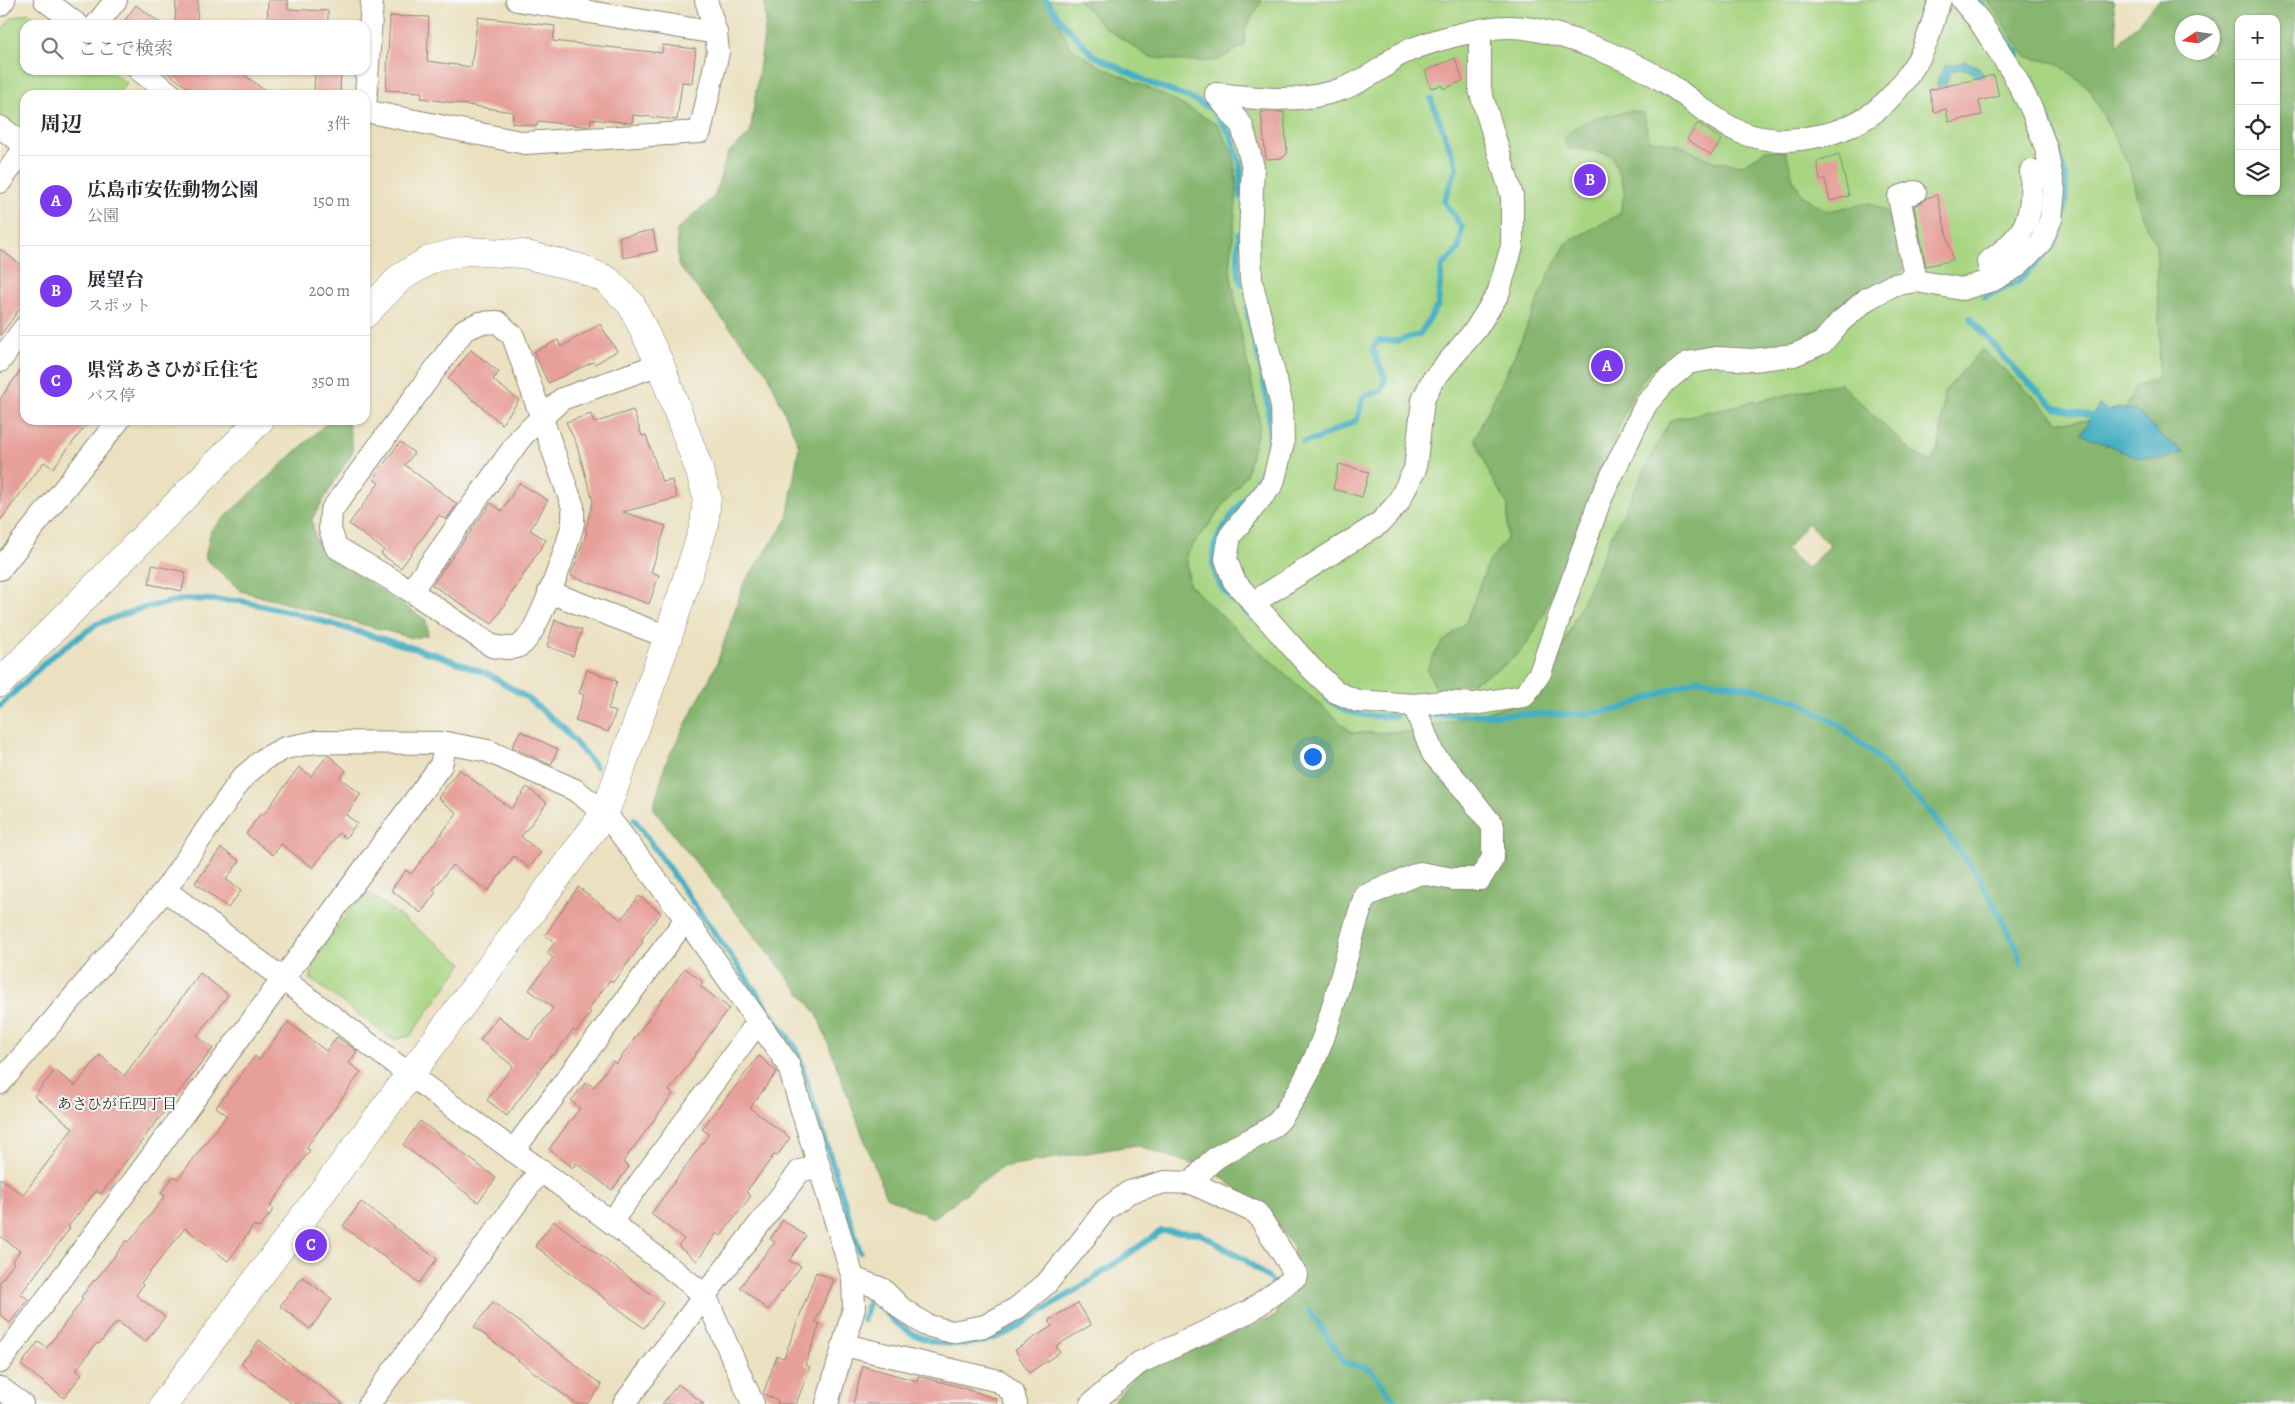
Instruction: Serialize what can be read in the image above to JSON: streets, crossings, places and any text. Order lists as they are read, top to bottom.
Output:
{
  "districts": ["あさひが丘四丁目"],
  "north": "left",
  "page": {
    "map_buttons": ["+", "−"],
    "search": "ここで検索",
    "heading": ["周辺", "3件"],
    "list": [
      {
        "mark": "A",
        "name": "広島市安佐動物公園",
        "note": "公園",
        "value": "150 m"
      },
      {
        "mark": "B",
        "name": "展望台",
        "note": "スポット",
        "value": "200 m"
      },
      {
        "mark": "C",
        "name": "県営あさひが丘住宅",
        "note": "バス停",
        "value": "350 m"
      }
    ],
    "pins": ["B", "A", "C"]
  }
}
